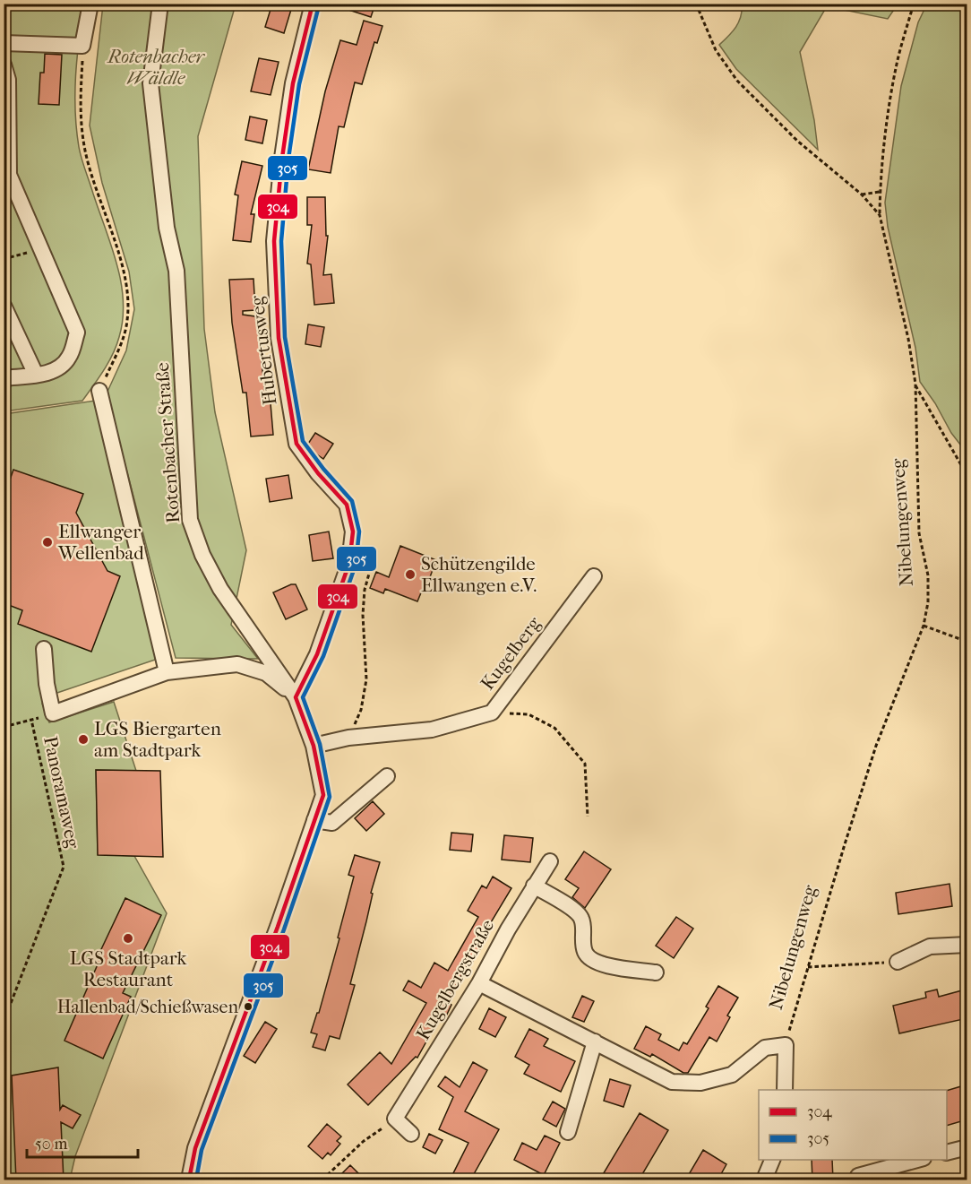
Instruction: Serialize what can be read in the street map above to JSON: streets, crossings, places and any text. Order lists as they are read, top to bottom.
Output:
{
  "streets": {
    "street": [
      "Hubertusweg",
      "Rotenbacher Straße",
      "Kugelberg",
      "Kugelbergstraße"
    ],
    "path": ["Nibelungenweg", "Panoramaweg"]
  },
  "crossings": [
    ["Hubertusweg", "Rotenbacher Straße"],
    ["Rotenbacher Straße", "Kugelberg"]
  ],
  "parks": ["Rotenbacher Wäldle"],
  "places": [
    "Ellwanger Wellenbad",
    "Schützengilde Ellwangen e.V.",
    "LGS Biergarten am Stadtpark",
    "LGS Stadtpark Restaurant",
    "Hallenbad/Schießwasen"
  ],
  "lines": ["transit line 304", "transit line 305"],
  "legend": ["304", "305"],
  "scale_bar": "50 m"
}
